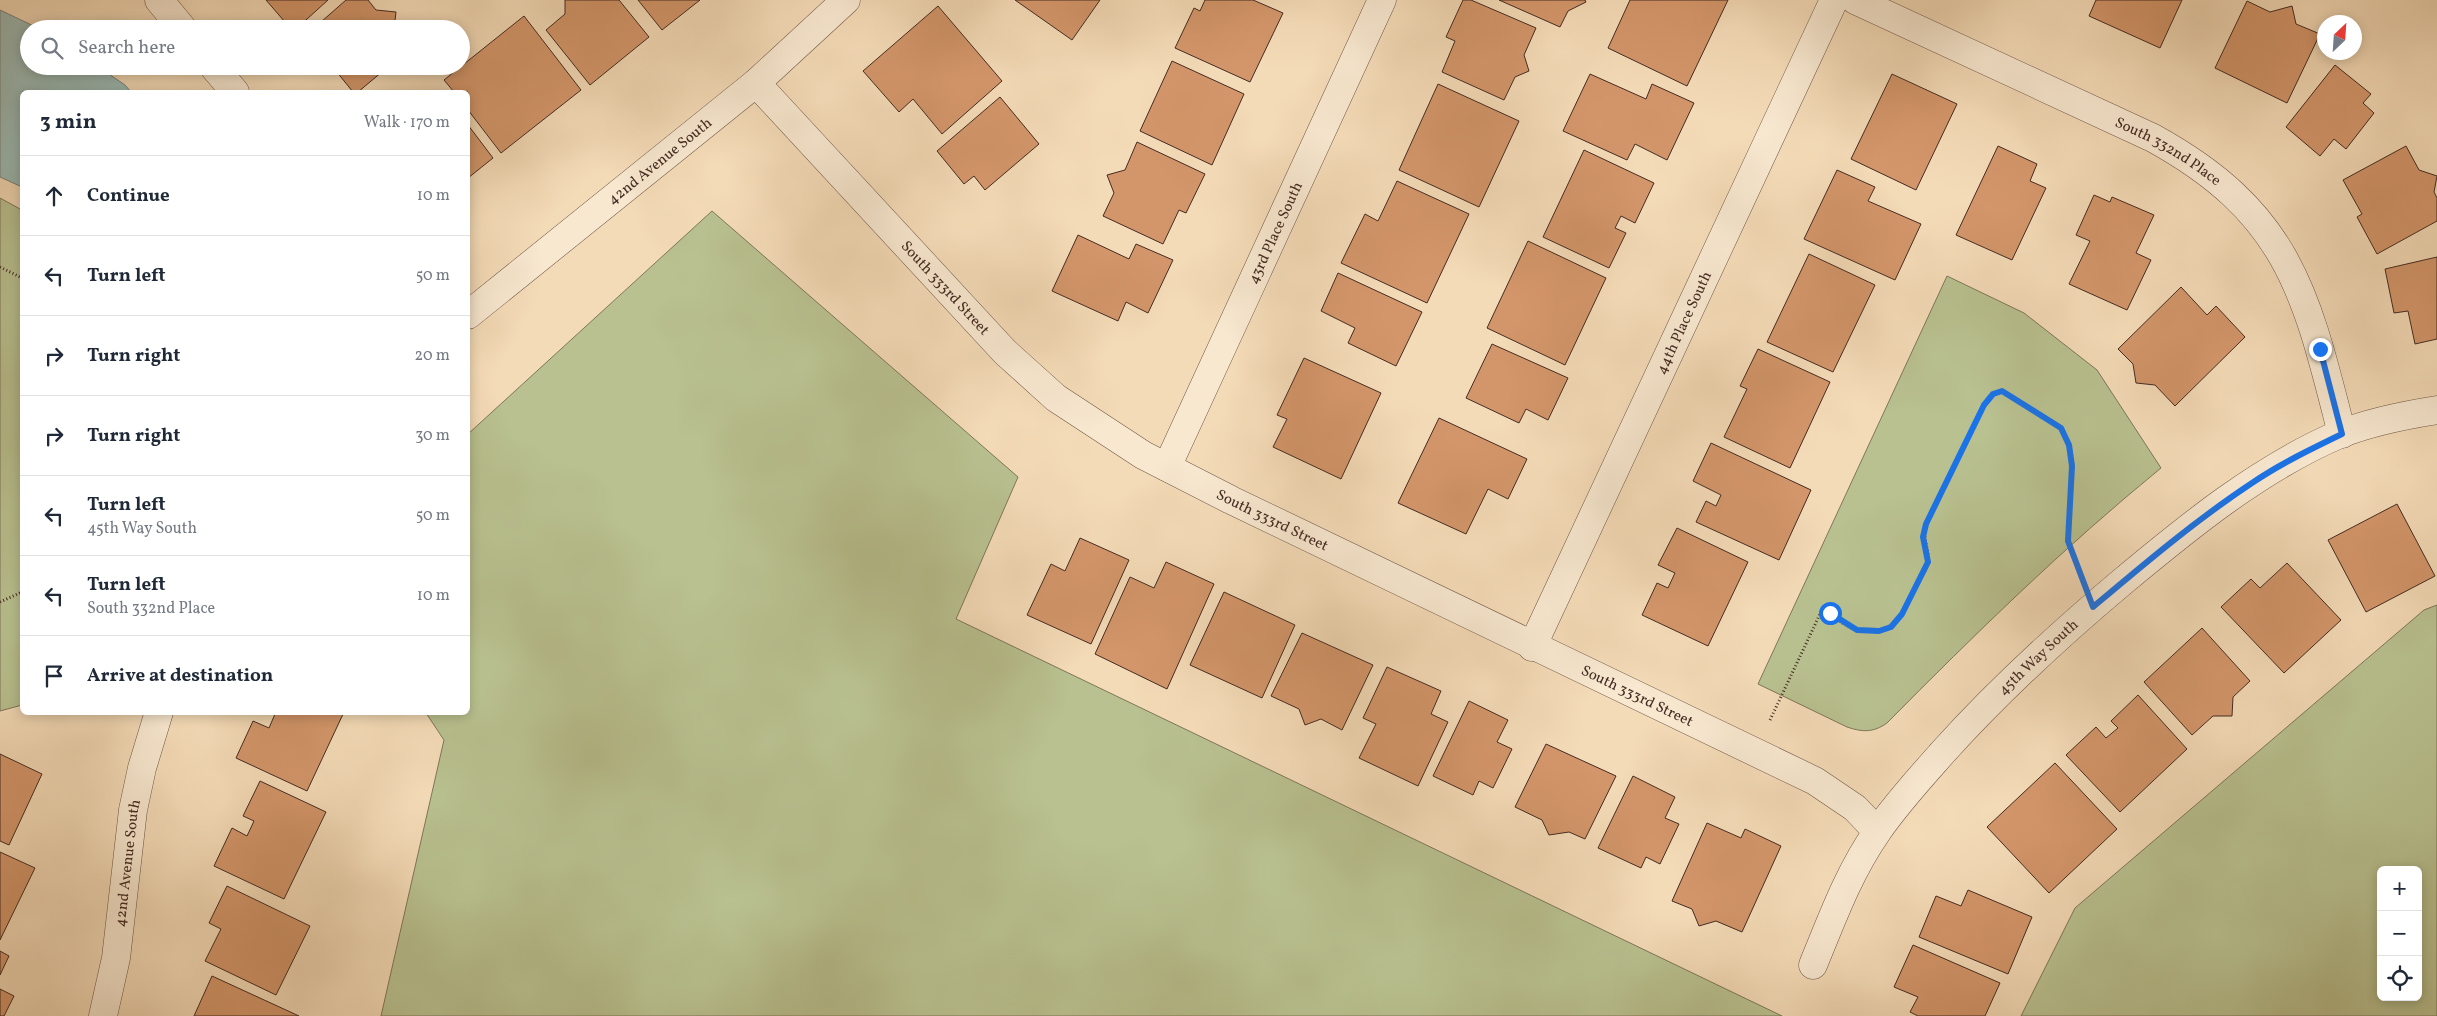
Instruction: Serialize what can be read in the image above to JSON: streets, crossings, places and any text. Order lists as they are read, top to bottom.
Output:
{
  "streets": {
    "street": [
      "South 332nd Place",
      "42nd Avenue South",
      "43rd Place South",
      "South 333rd Street",
      "44th Place South",
      "45th Way South"
    ]
  },
  "crossings": [
    ["South 332nd Place", "45th Way South"],
    ["42nd Avenue South", "South 333rd Street"],
    ["43rd Place South", "South 333rd Street"],
    ["South 333rd Street", "44th Place South"],
    ["South 333rd Street", "45th Way South"]
  ],
  "north": "top right",
  "page": {
    "search": "Search here",
    "heading": ["3 min", "Walk · 170 m"],
    "list": [
      ["Continue", "10 m"],
      ["Turn left", "50 m"],
      ["Turn right", "20 m"],
      ["Turn right", "30 m"],
      ["Turn left", "45th Way South", "50 m"],
      ["Turn left", "South 332nd Place", "10 m"],
      "Arrive at destination"
    ],
    "map_buttons": ["+", "−"]
  }
}
